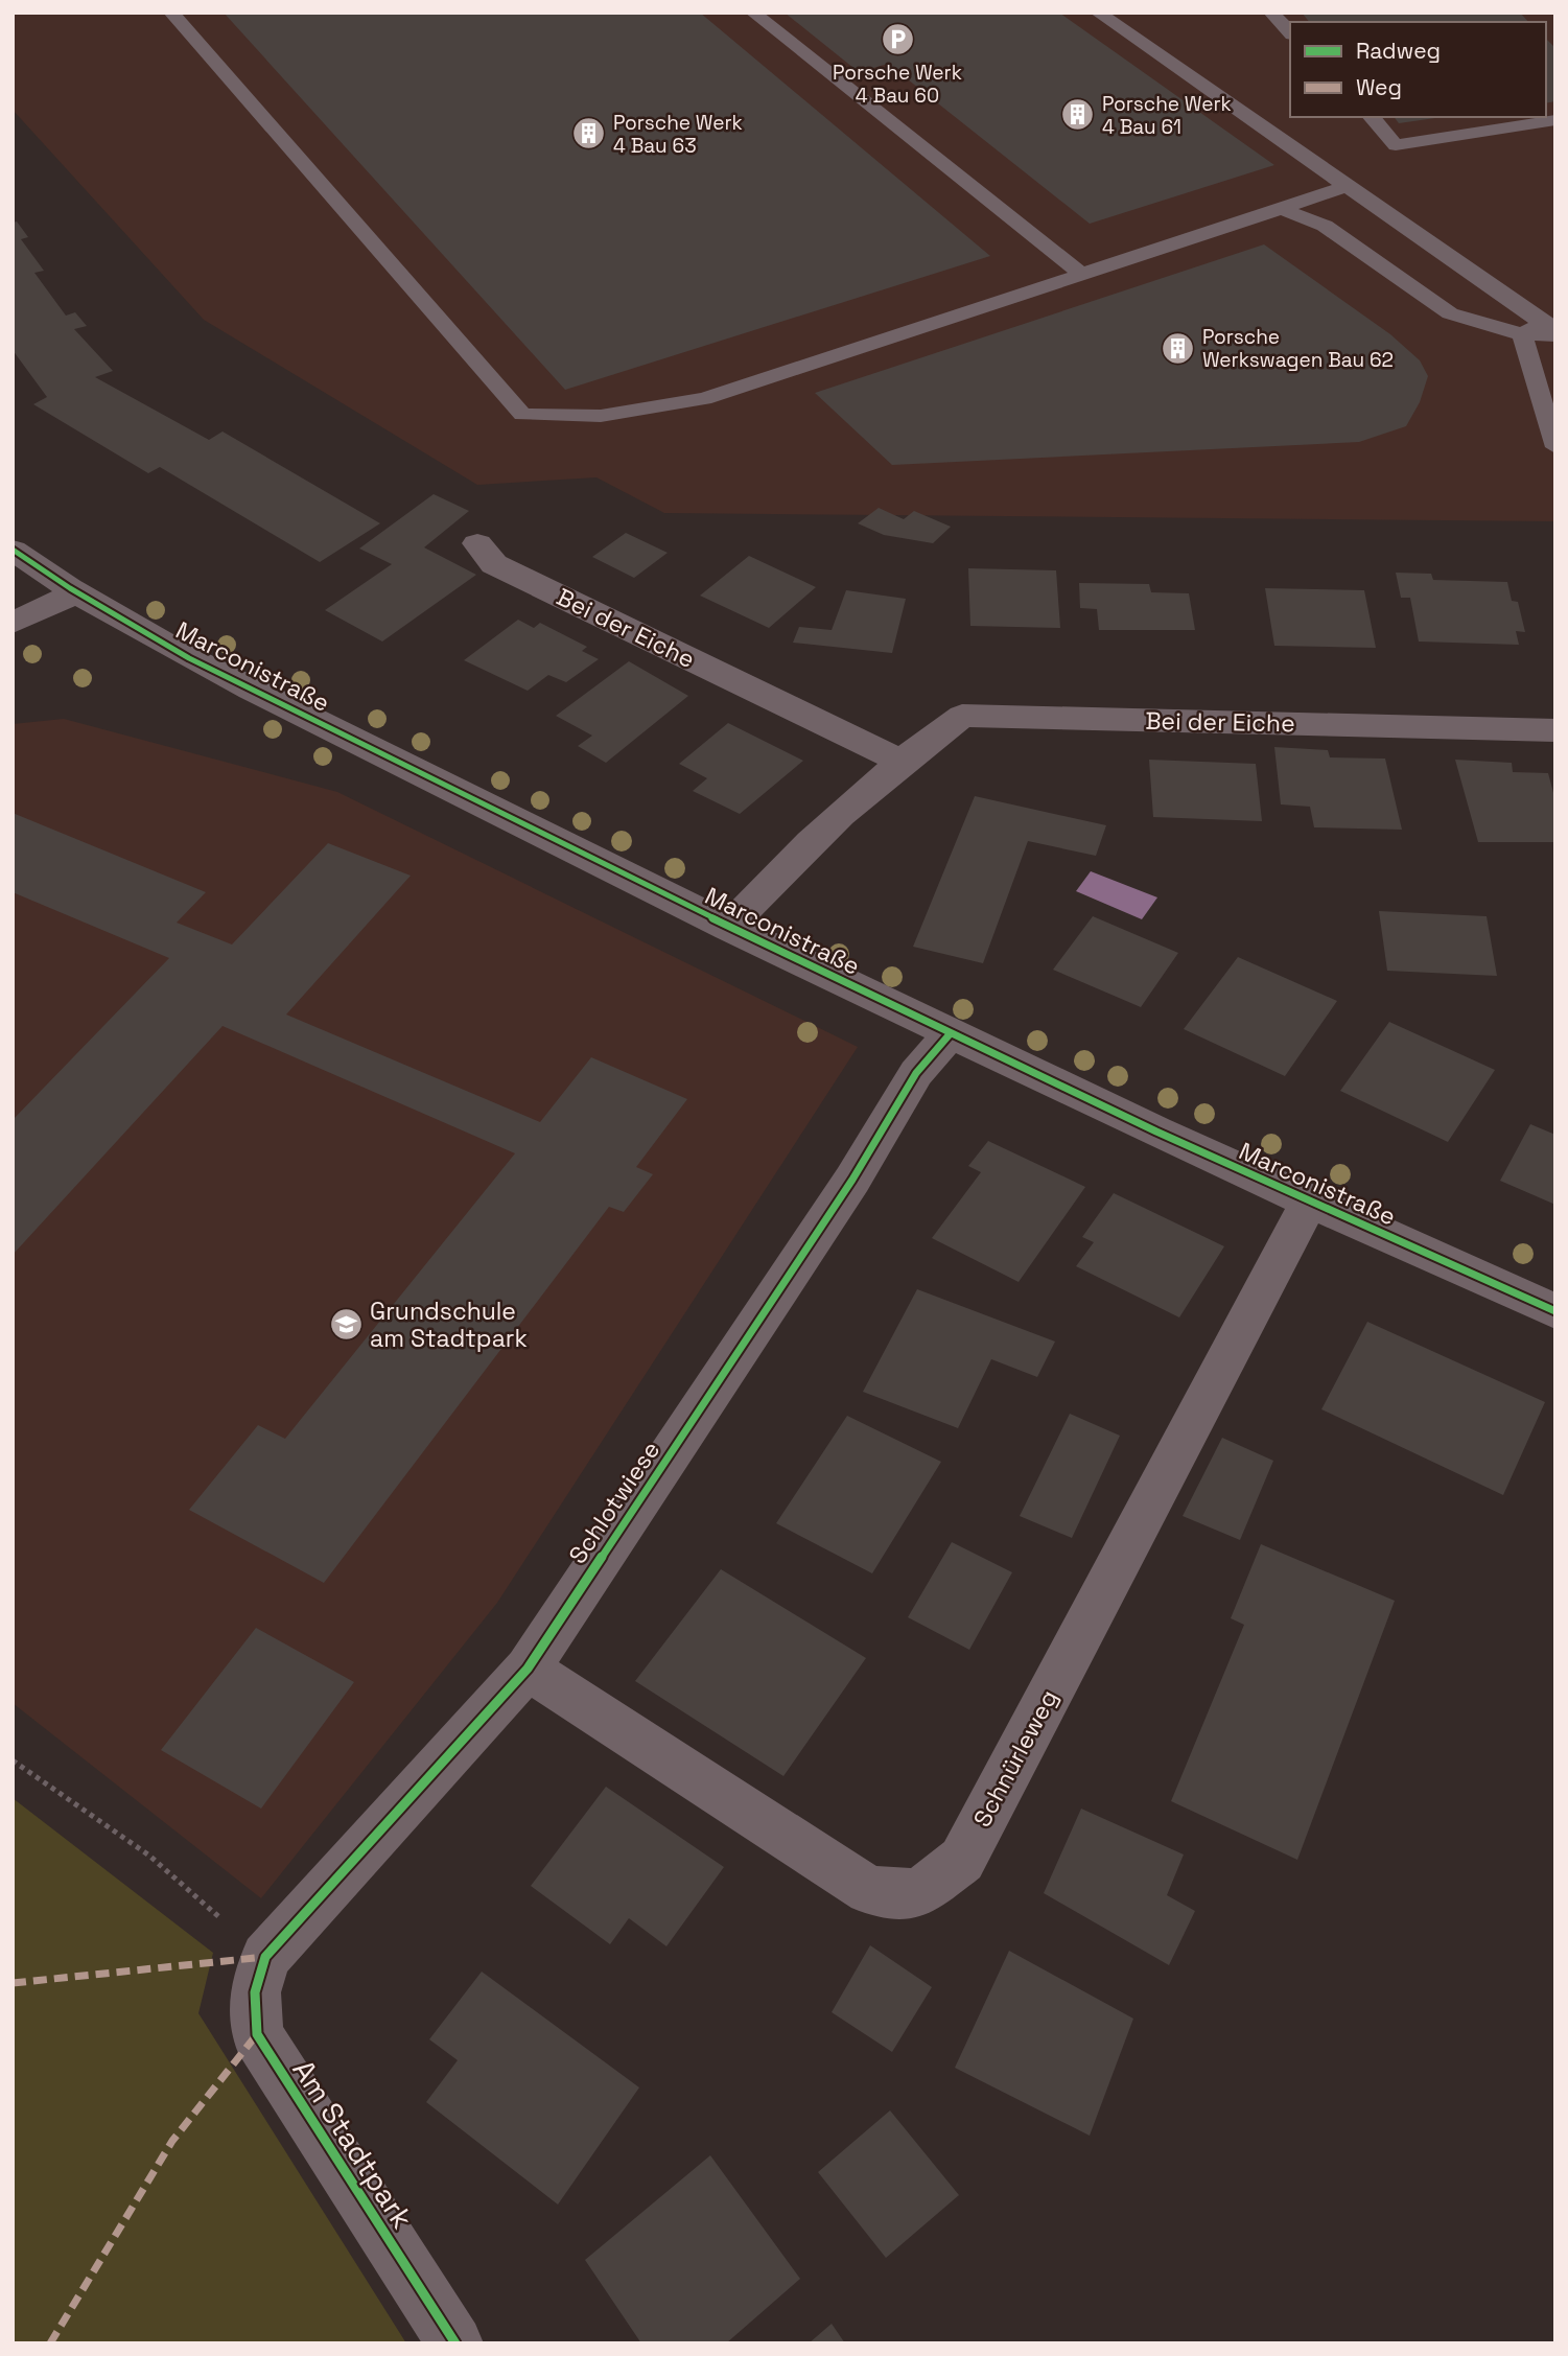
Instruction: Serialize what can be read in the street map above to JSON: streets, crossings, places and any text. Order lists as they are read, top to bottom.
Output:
{
  "streets": {
    "street": [
      "Bei der Eiche",
      "Marconistraße",
      "Schlotwiese",
      "Schnürleweg",
      "Am Stadtpark"
    ]
  },
  "crossings": [
    ["Bei der Eiche", "Marconistraße"],
    ["Marconistraße", "Schlotwiese"],
    ["Marconistraße", "Schnürleweg"],
    ["Schlotwiese", "Schnürleweg"],
    ["Schlotwiese", "Am Stadtpark"]
  ],
  "places": {
    "parking": ["Porsche Werk 4 Bau 60"],
    "building": ["Porsche Werk 4 Bau 61", "Porsche Werk 4 Bau 63", "Porsche Werkswagen Bau 62"],
    "school or university": ["Grundschule am Stadtpark"]
  },
  "legend": ["Radweg", "Weg"]
}
